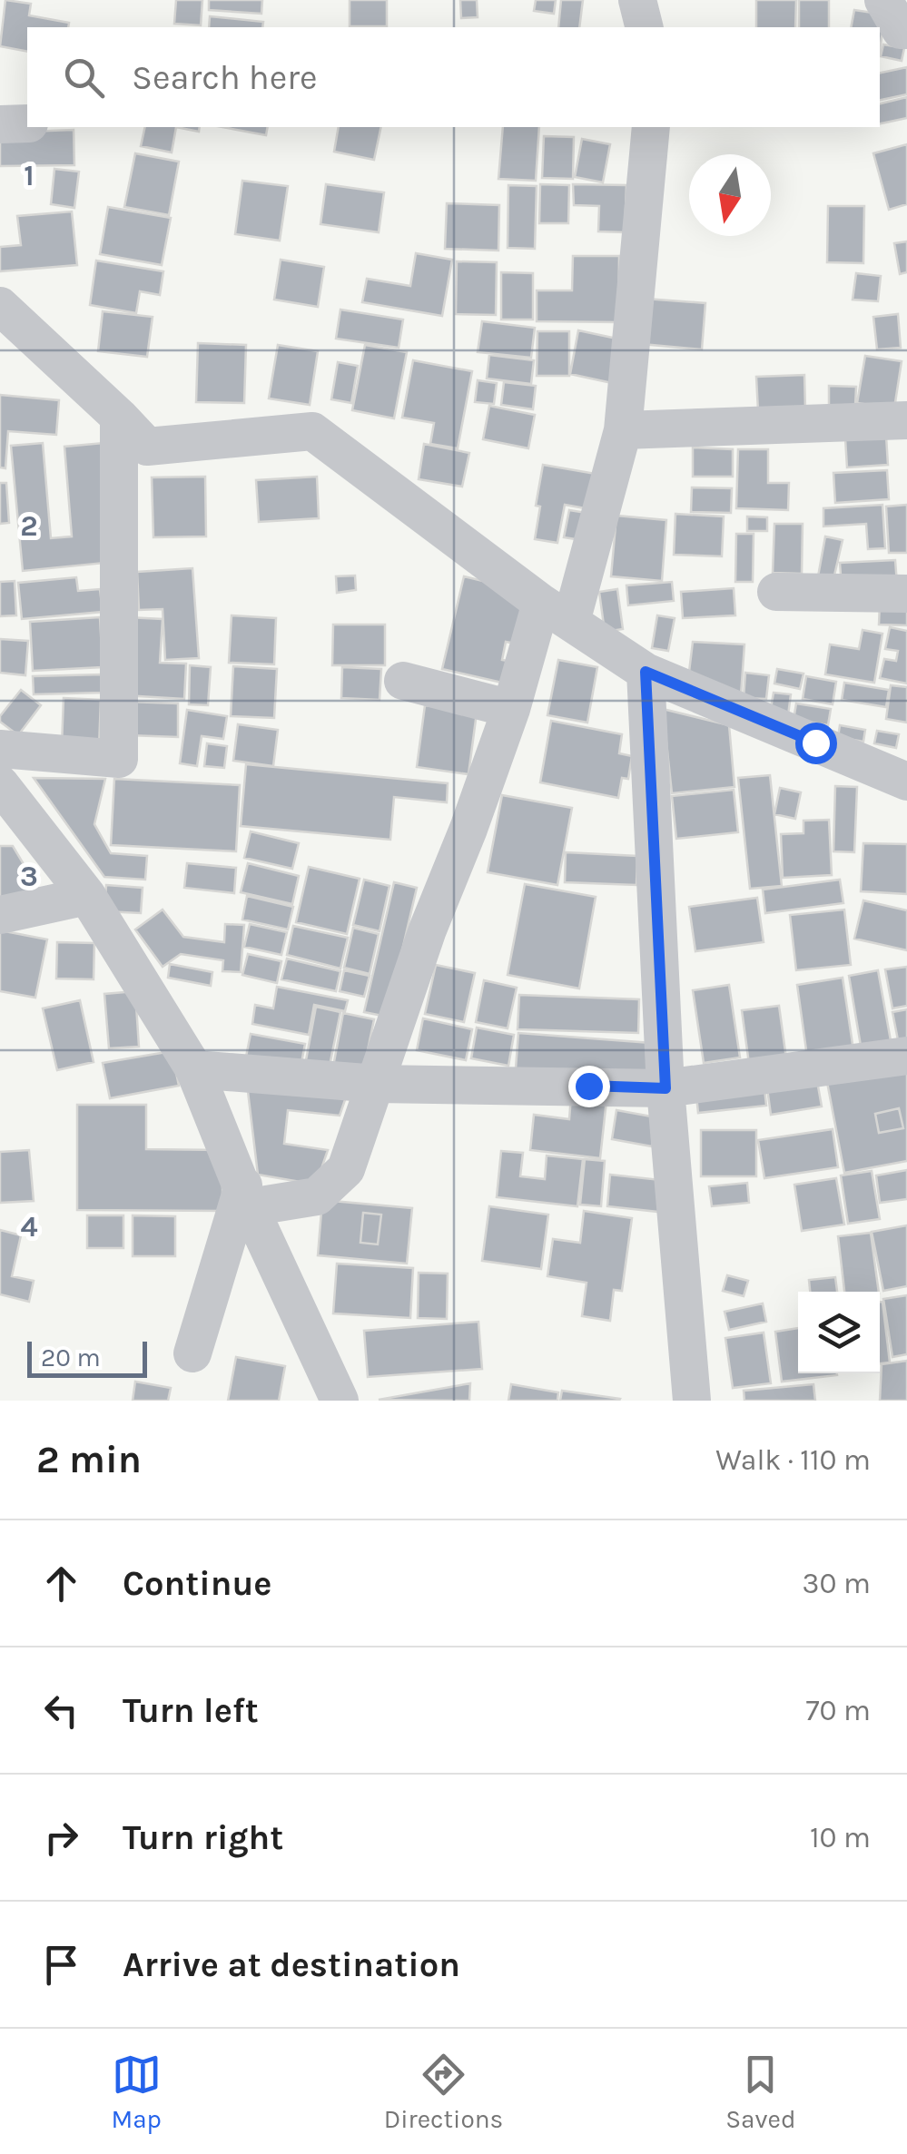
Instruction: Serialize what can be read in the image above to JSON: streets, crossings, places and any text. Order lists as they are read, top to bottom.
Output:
{
  "scale_bar": "20 m",
  "north": "bottom",
  "page": {
    "search": "Search here",
    "scale": "20 m",
    "heading": ["2 min", "Walk · 110 m"],
    "list": [
      ["Continue", "30 m"],
      ["Turn left", "70 m"],
      ["Turn right", "10 m"],
      "Arrive at destination"
    ],
    "nav": ["Map", "Directions", "Saved"]
  },
  "grid": {
    "rows": [
      "1",
      "2",
      "3",
      "4"
    ]
  }
}
